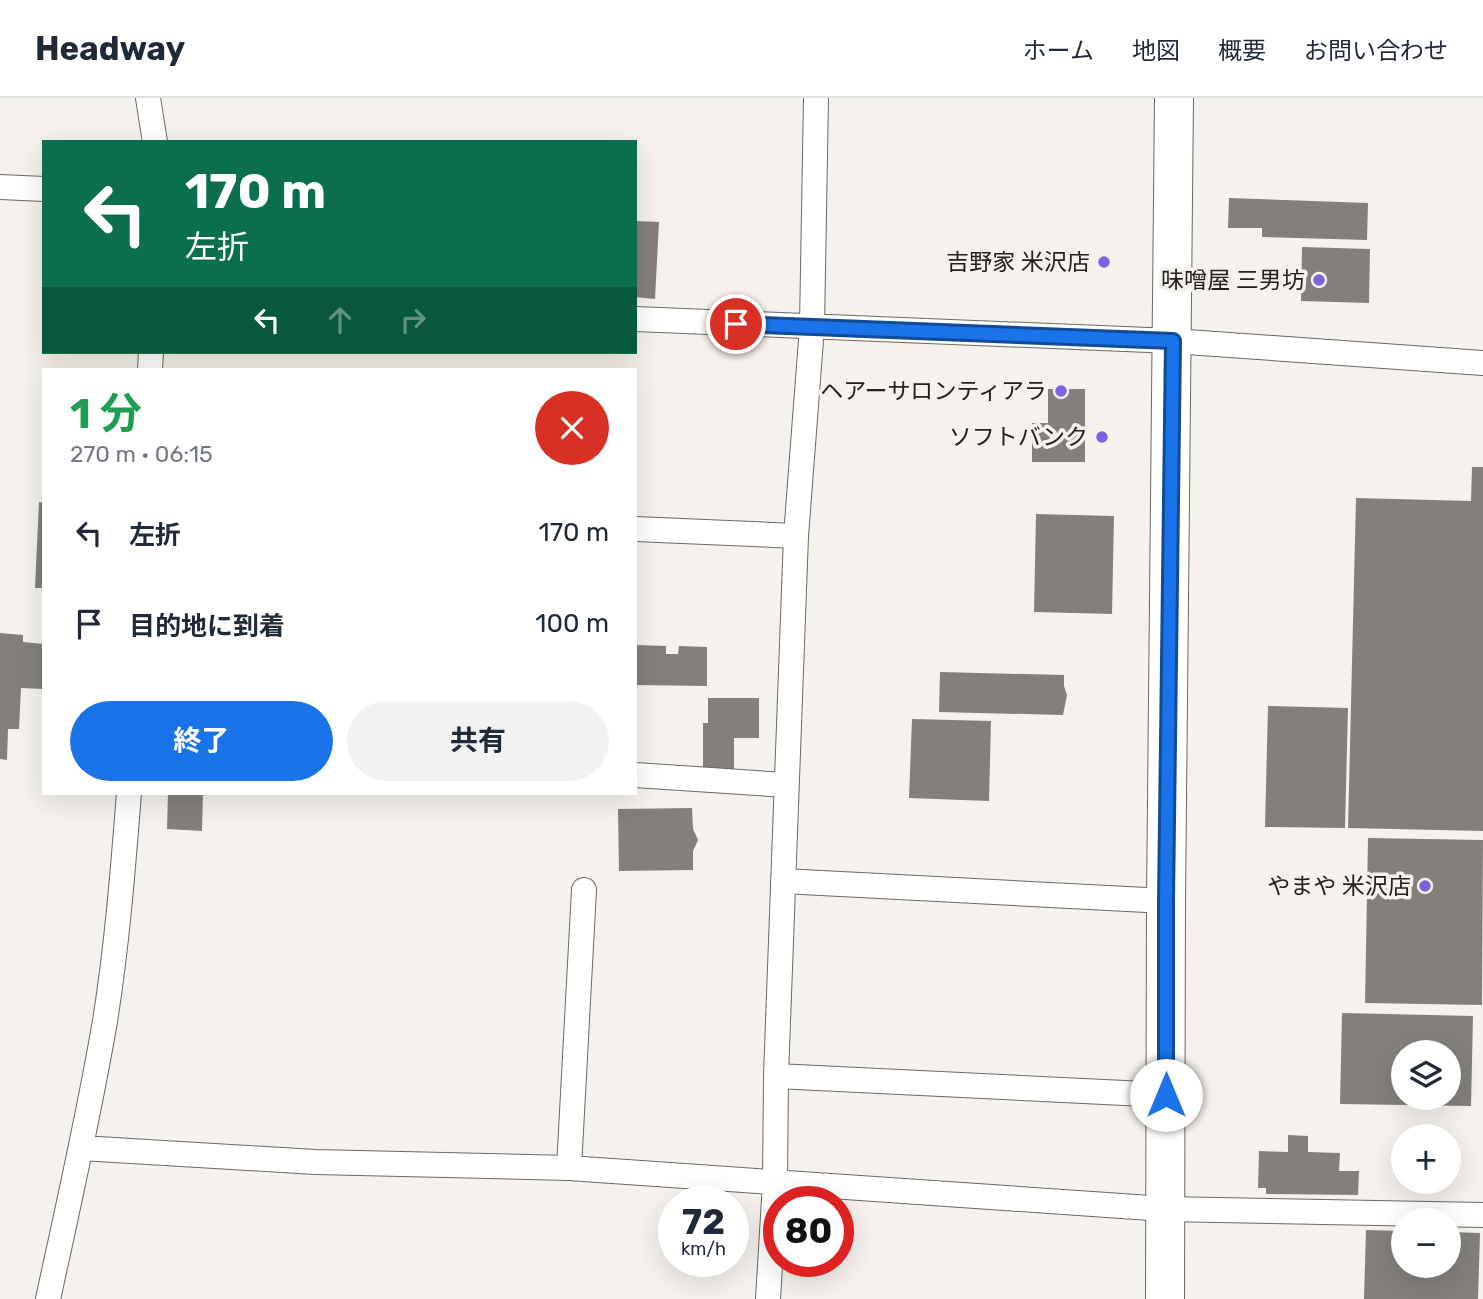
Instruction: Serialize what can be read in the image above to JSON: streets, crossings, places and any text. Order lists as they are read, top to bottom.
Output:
{
  "places": [
    "吉野家 米沢店",
    "味噌屋 三男坊",
    "ヘアーサロンティアラ",
    "ソフトバンク",
    "やまや 米沢店"
  ],
  "page": {
    "header": "Headway",
    "nav": [
      "ホーム",
      "地図",
      "概要",
      "お問い合わせ"
    ],
    "turn": ["170 m", "左折"],
    "heading": ["1 分", "270 m · 06:15"],
    "list": [
      {
        "name": "左折",
        "value": "170 m"
      },
      {
        "name": "目的地に到着",
        "value": "100 m"
      }
    ],
    "buttons": ["終了", "共有"],
    "map_buttons": ["+", "−"],
    "speed": "72 km/h",
    "limit": "80"
  }
}
